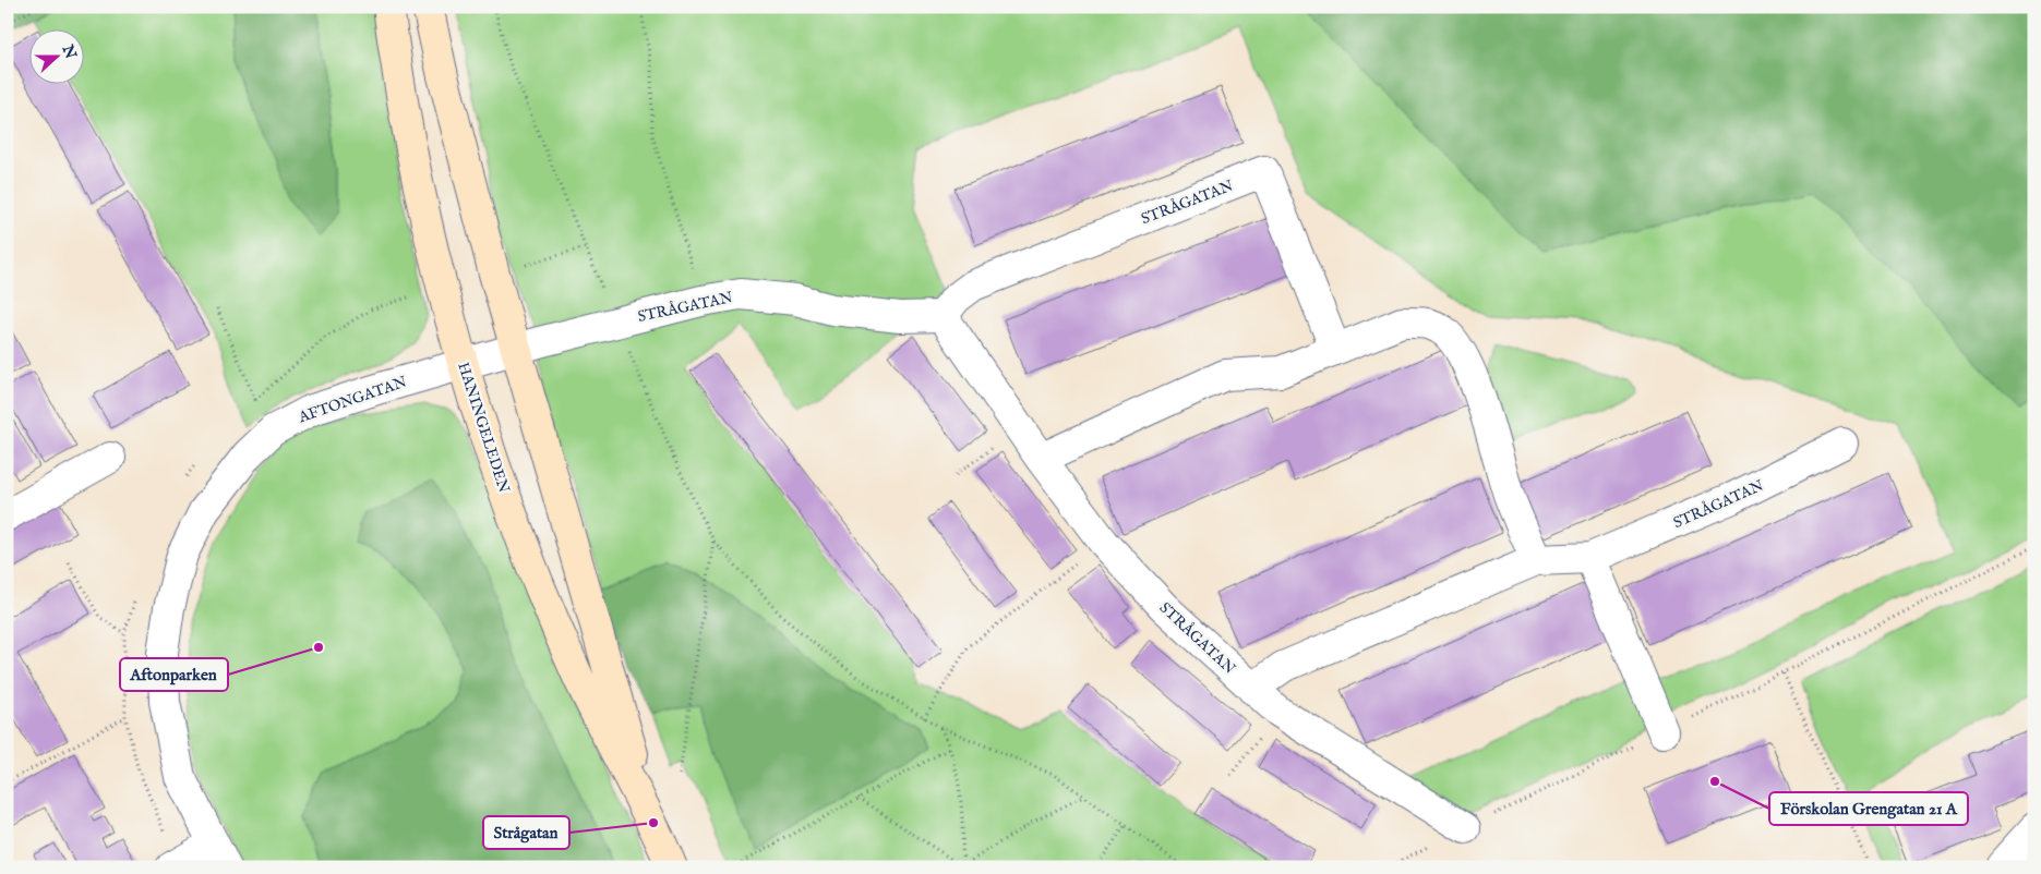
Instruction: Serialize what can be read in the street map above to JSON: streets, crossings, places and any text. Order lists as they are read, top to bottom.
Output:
{
  "streets": {
    "main road": ["HANINGELEDEN"],
    "street": ["STRÅGATAN", "AFTONGATAN"]
  },
  "crossings": [
    ["STRÅGATAN", "AFTONGATAN"],
    ["STRÅGATAN", "HANINGELEDEN"],
    ["AFTONGATAN", "HANINGELEDEN"]
  ],
  "places": ["Aftonparken", "Förskolan Grengatan 21 A", "Strågatan"],
  "north": "right"
}
